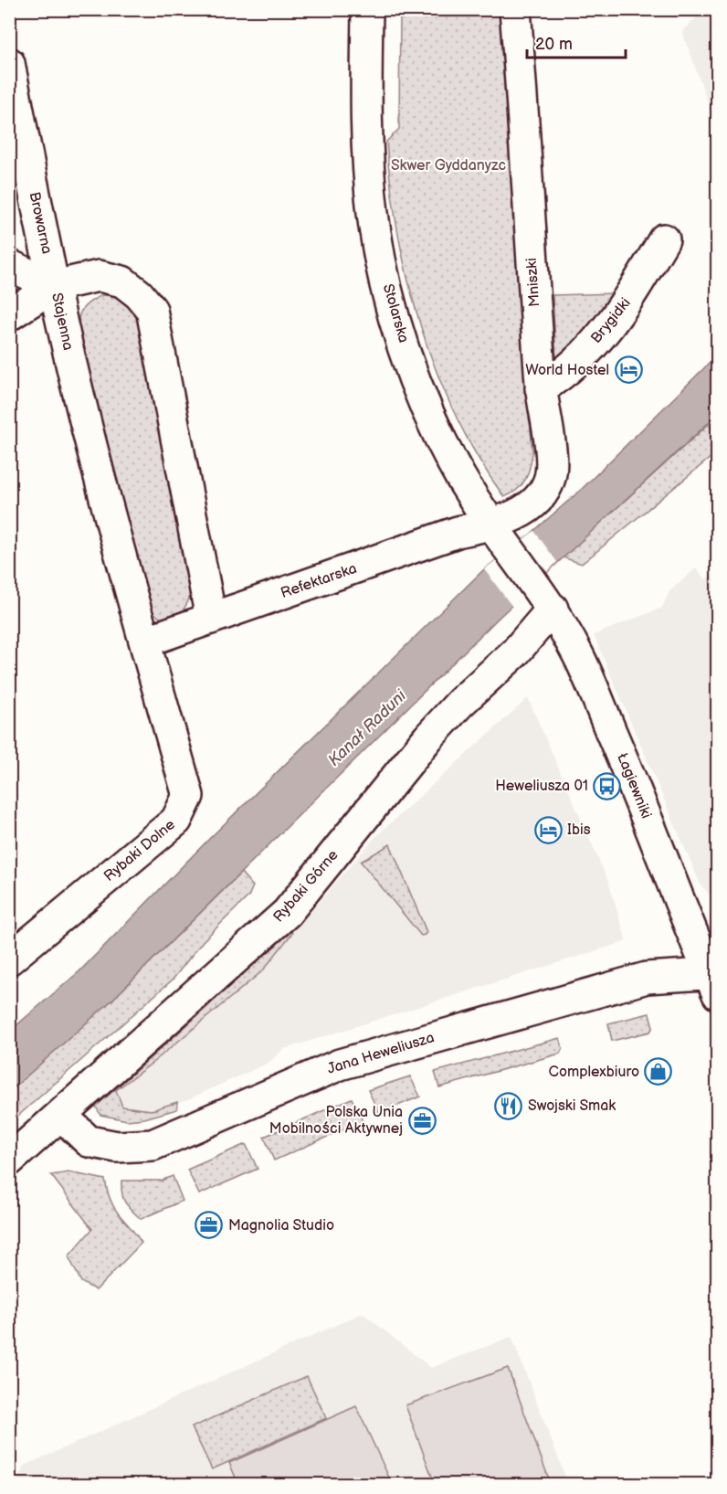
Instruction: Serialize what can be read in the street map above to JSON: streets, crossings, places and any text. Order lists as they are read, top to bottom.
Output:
{
  "streets": {
    "street": [
      "Browarna",
      "Mniszki",
      "Stolarska",
      "Brygidki",
      "Stajenna",
      "Refektarska",
      "Łagiewniki",
      "Rybaki Dolne",
      "Rybaki Górne",
      "Jana Heweliusza"
    ]
  },
  "crossings": [
    ["Browarna", "Stajenna"],
    ["Mniszki", "Stolarska"],
    ["Mniszki", "Brygidki"],
    ["Mniszki", "Refektarska"],
    ["Stolarska", "Refektarska"],
    ["Stolarska", "Łagiewniki"],
    ["Stajenna", "Refektarska"],
    ["Stajenna", "Rybaki Dolne"],
    ["Refektarska", "Rybaki Dolne"],
    ["Łagiewniki", "Rybaki Górne"],
    ["Łagiewniki", "Jana Heweliusza"],
    ["Rybaki Górne", "Jana Heweliusza"]
  ],
  "water": ["Kanał Raduni"],
  "parks": ["Skwer Gyddanyzc"],
  "places": {
    "hotel": ["World Hostel", "Ibis"],
    "bus stop": ["Heweliusza 01"],
    "shop": ["Complexbiuro"],
    "restaurant": ["Swojski Smak"],
    "office": ["Polska Unia Mobilności Aktywnej", "Magnolia Studio"]
  },
  "scale_bar": "20 m"
}
